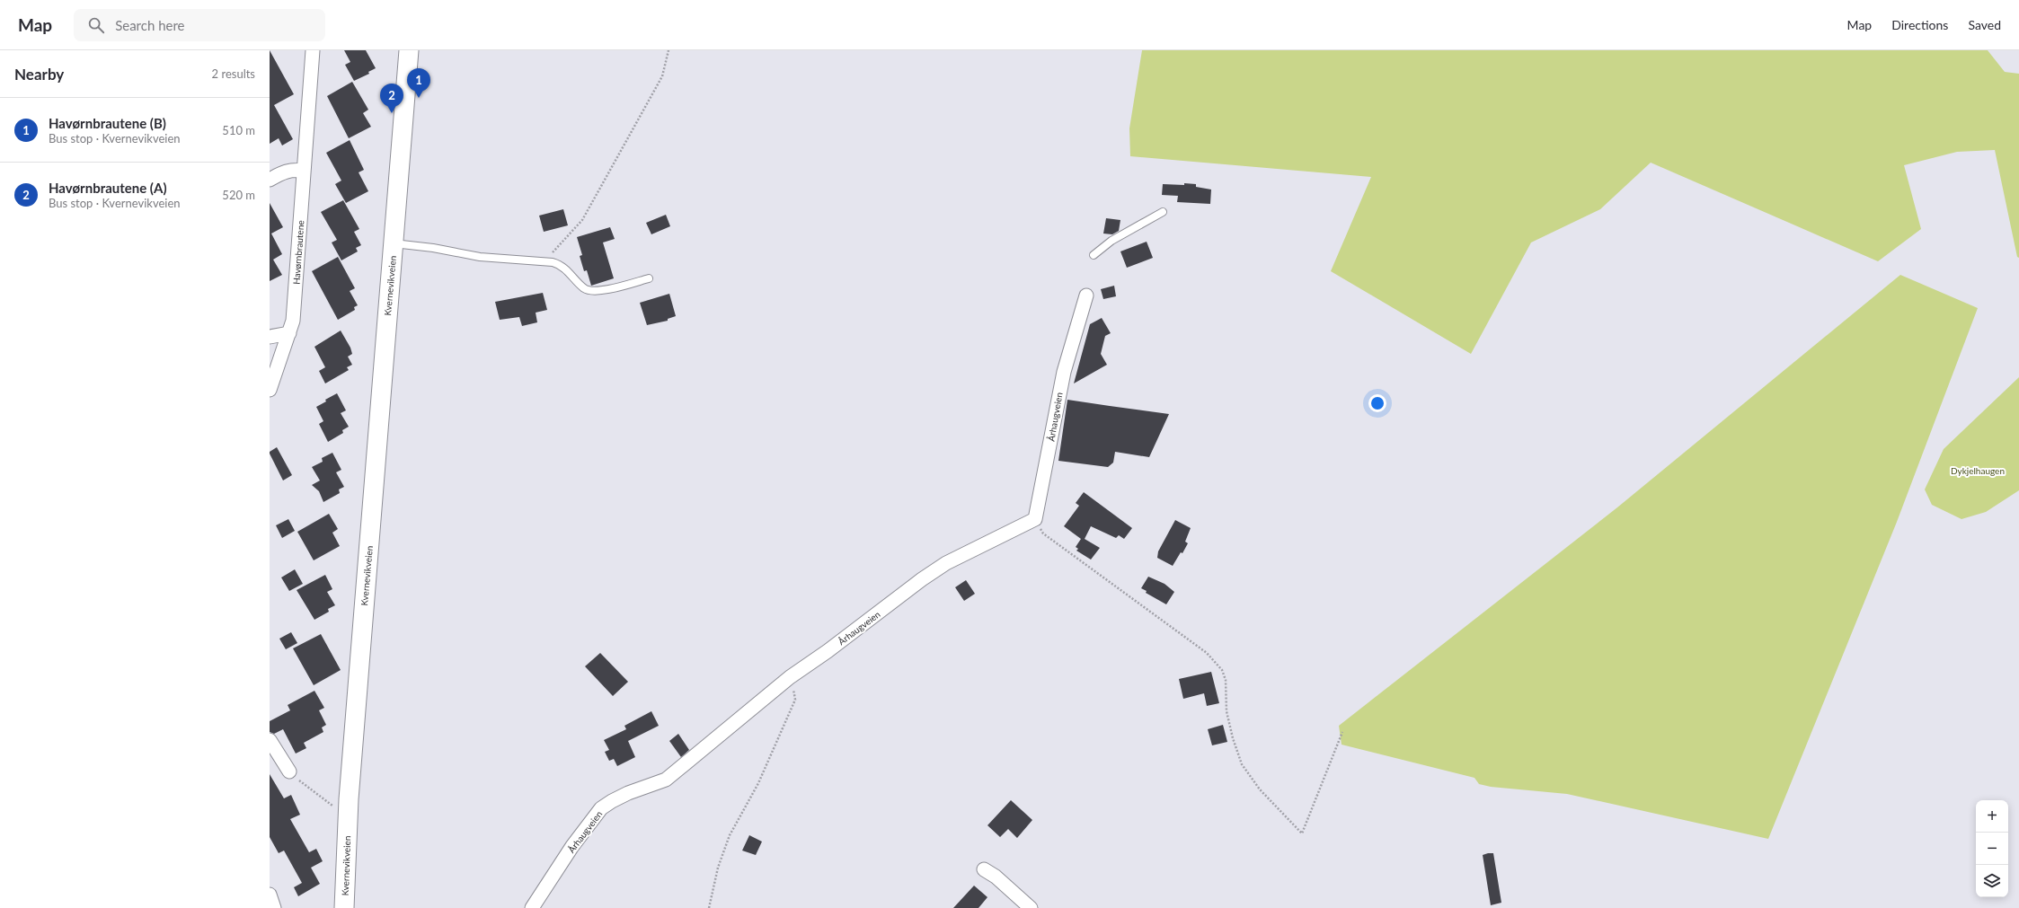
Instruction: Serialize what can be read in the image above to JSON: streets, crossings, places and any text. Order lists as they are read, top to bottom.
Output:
{
  "streets": {
    "main road": ["Kvernevikveien"],
    "street": ["Havørnbrautene", "Århaugveien"]
  },
  "parks": ["Dykjelhaugen"],
  "page": {
    "header": "Map",
    "search": "Search here",
    "nav": ["Map", "Directions", "Saved"],
    "heading": ["Nearby", "2 results"],
    "pins": ["1", "2"],
    "list": [
      {
        "mark": "1",
        "name": "Havørnbrautene (B)",
        "note": "Bus stop · Kvernevikveien",
        "value": "510 m"
      },
      {
        "mark": "2",
        "name": "Havørnbrautene (A)",
        "note": "Bus stop · Kvernevikveien",
        "value": "520 m"
      }
    ],
    "map_buttons": ["+", "−"]
  }
}
